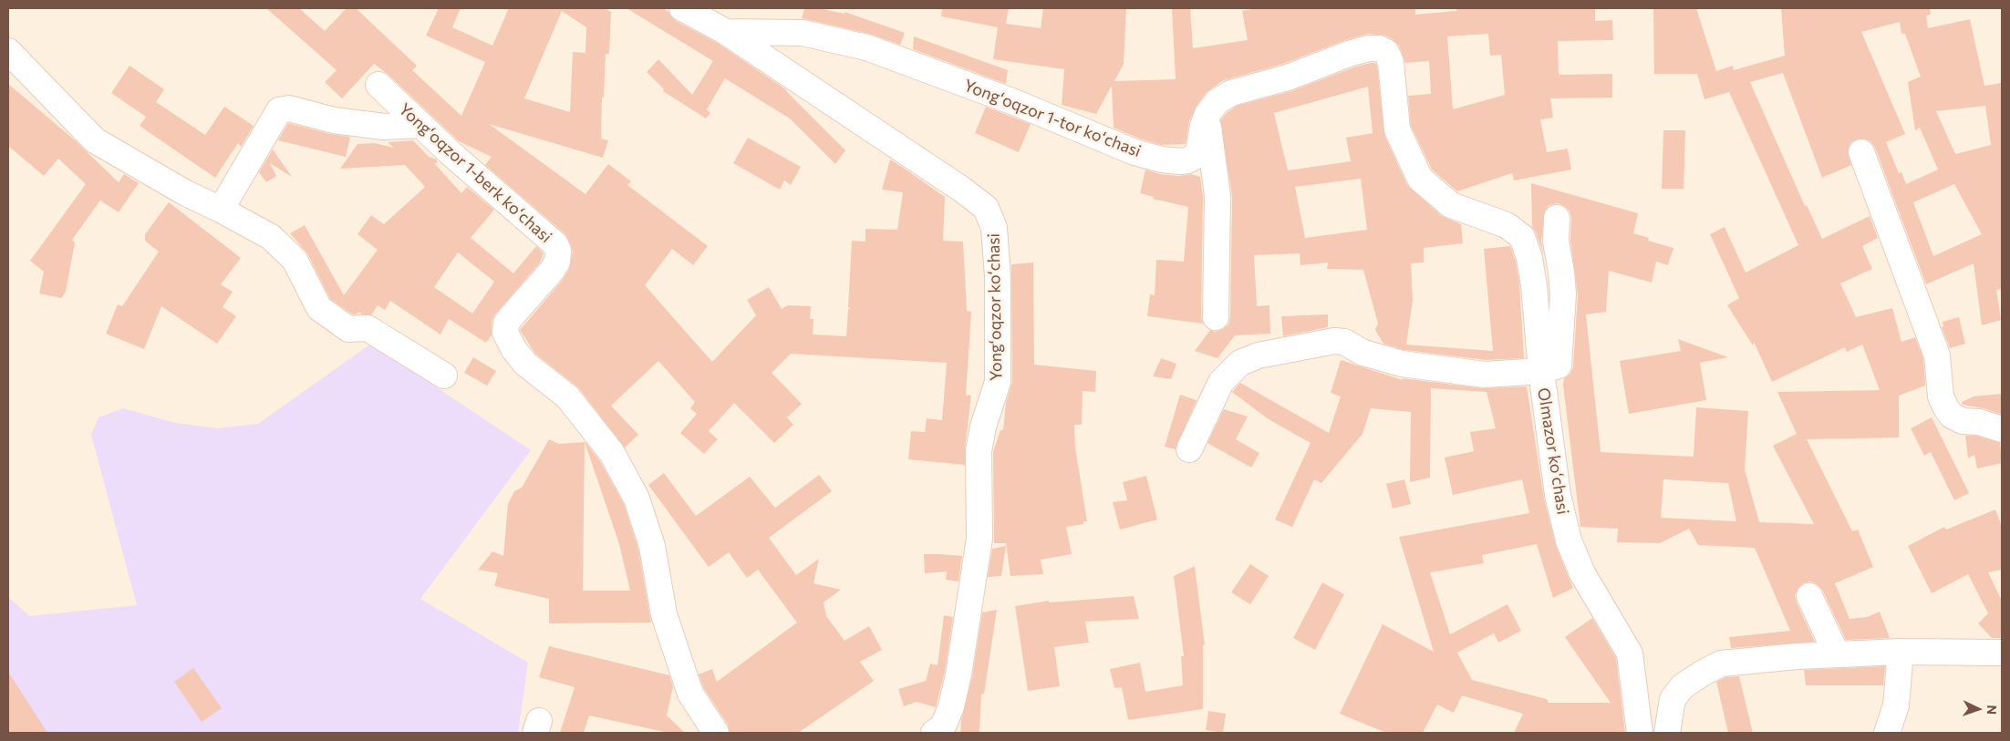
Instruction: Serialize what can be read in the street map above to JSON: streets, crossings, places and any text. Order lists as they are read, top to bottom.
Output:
{
  "streets": {
    "street": [
      "Yongʻoqzor 1-tor koʻchasi",
      "Yongʻoqzor 1-berk koʻchasi",
      "Yongʻoqzor koʻchasi",
      "Olmazor koʻchasi"
    ]
  },
  "crossings": [
    ["Yongʻoqzor 1-tor koʻchasi", "Yongʻoqzor koʻchasi"],
    ["Yongʻoqzor 1-tor koʻchasi", "Olmazor koʻchasi"]
  ],
  "north": "right"
}
